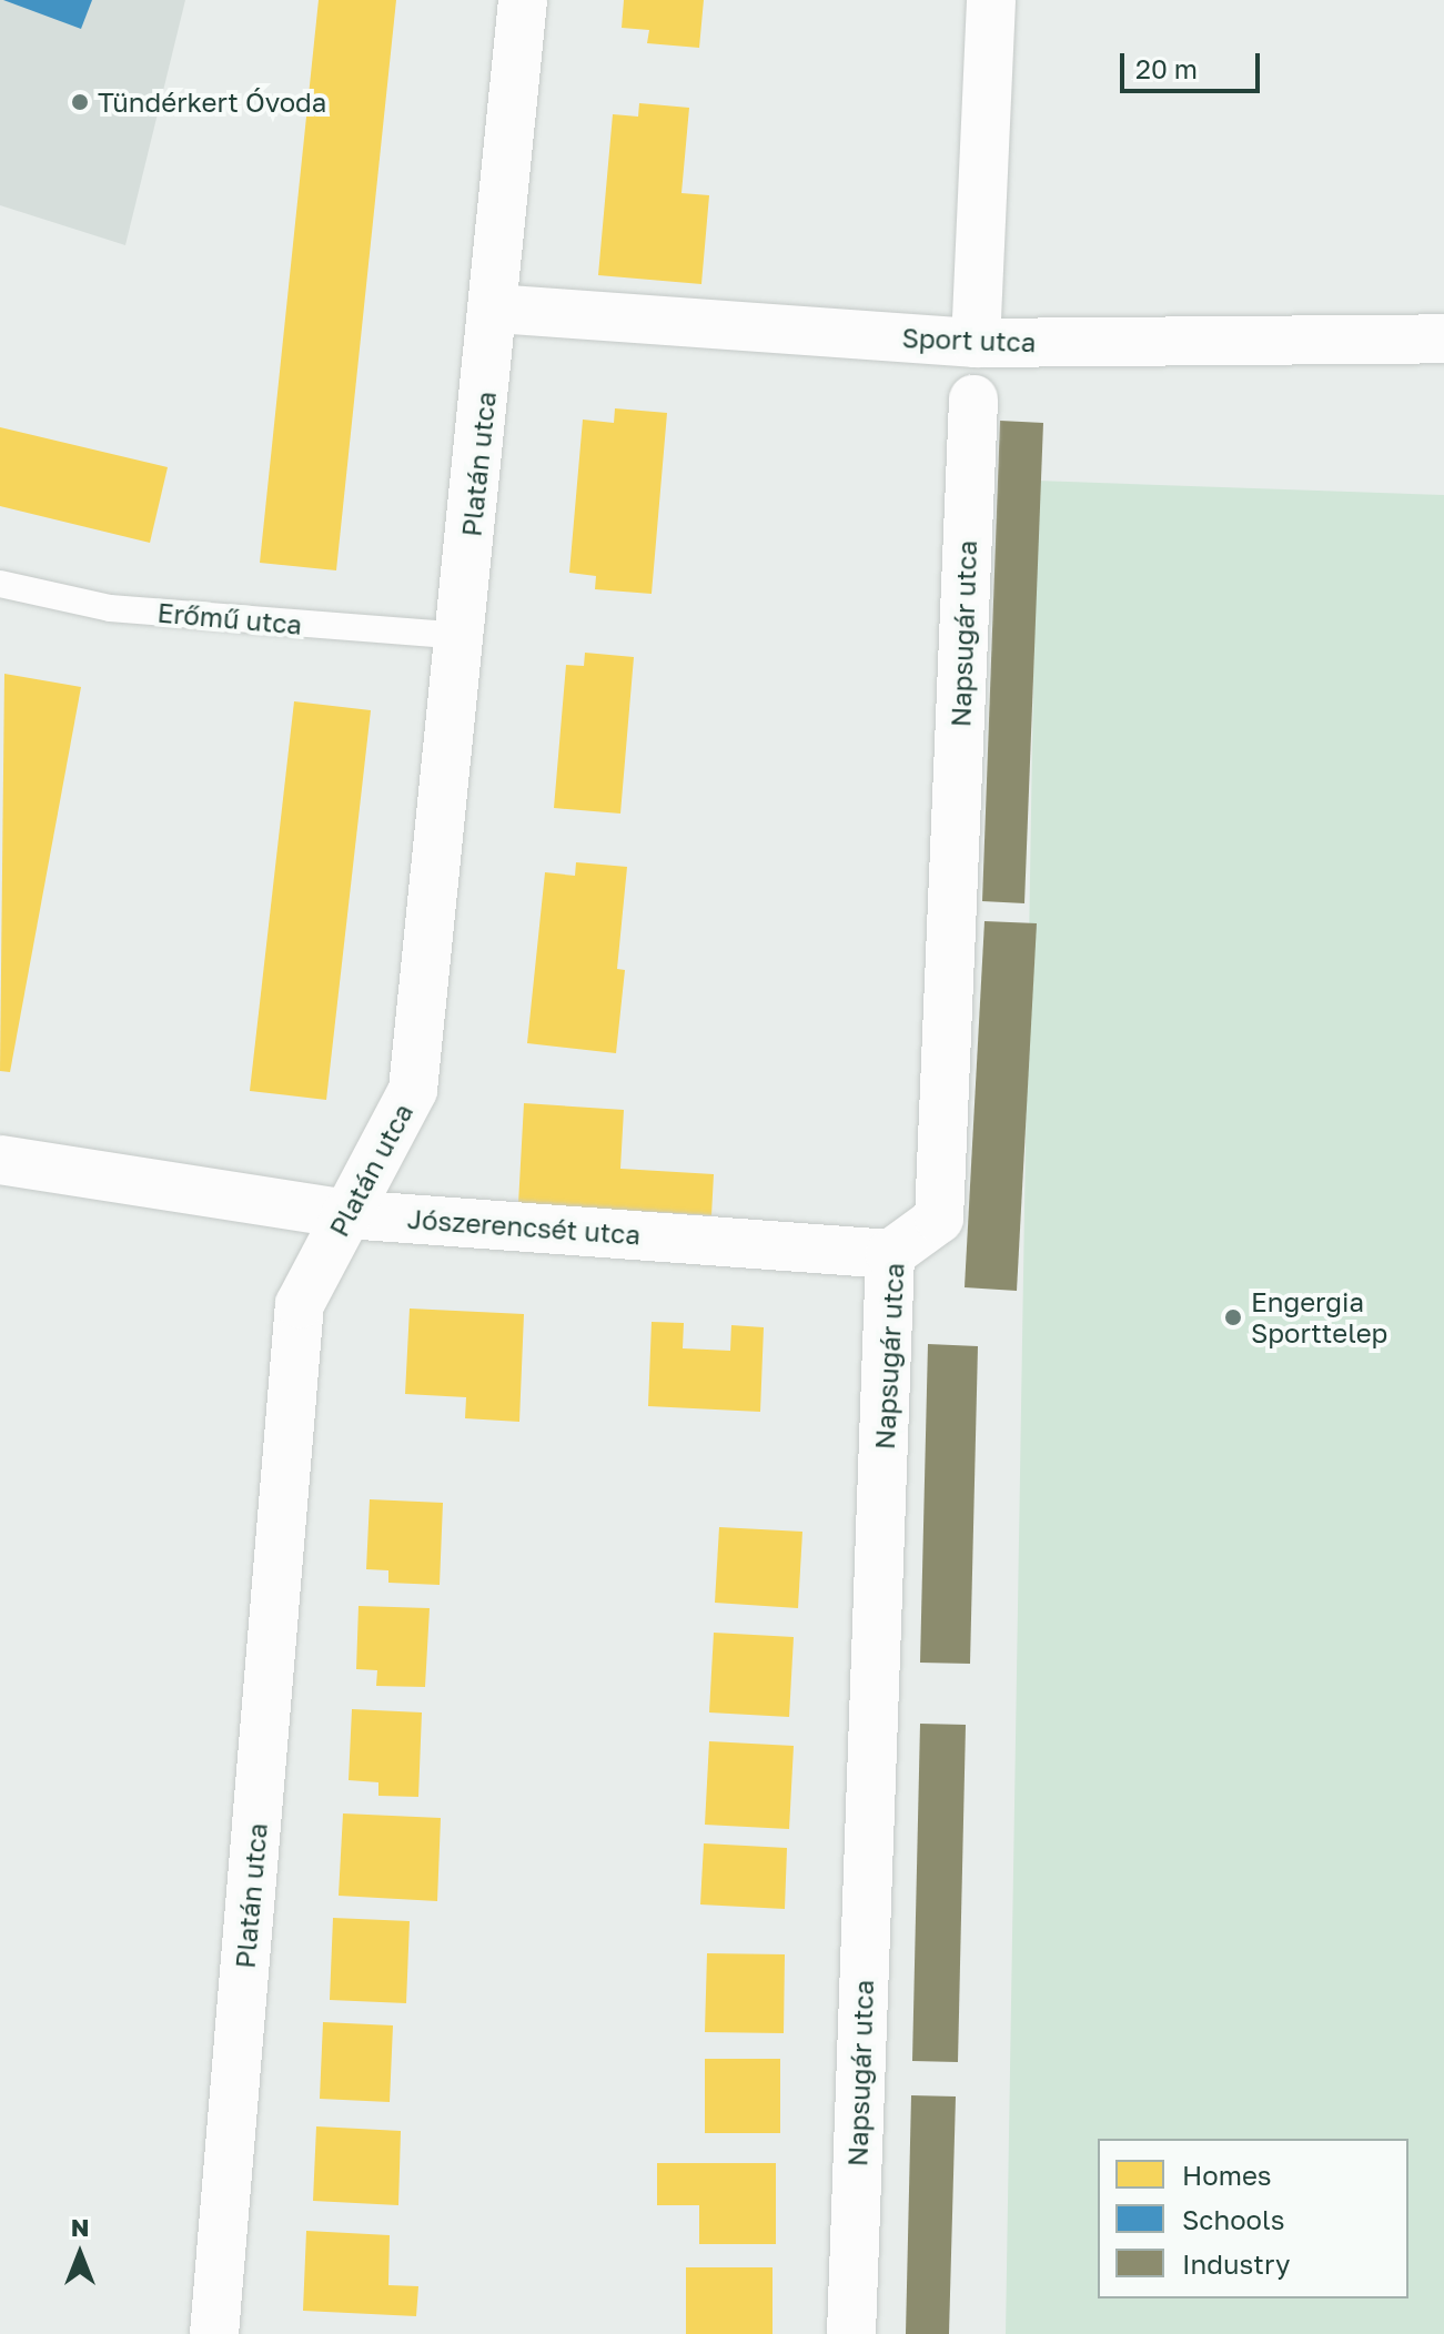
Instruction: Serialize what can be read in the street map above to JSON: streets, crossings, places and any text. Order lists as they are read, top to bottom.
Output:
{
  "streets": {
    "street": [
      "Sport utca",
      "Platán utca",
      "Napsugár utca",
      "Jószerencsét utca"
    ],
    "lane": ["Erőmű utca"]
  },
  "crossings": [
    ["Sport utca", "Platán utca"],
    ["Platán utca", "Erőmű utca"],
    ["Platán utca", "Jószerencsét utca"],
    ["Napsugár utca", "Jószerencsét utca"]
  ],
  "places": ["Tündérkert Óvoda", "Engergia Sporttelep"],
  "legend": ["Homes", "Schools", "Industry"],
  "scale_bar": "20 m",
  "north": "top"
}
